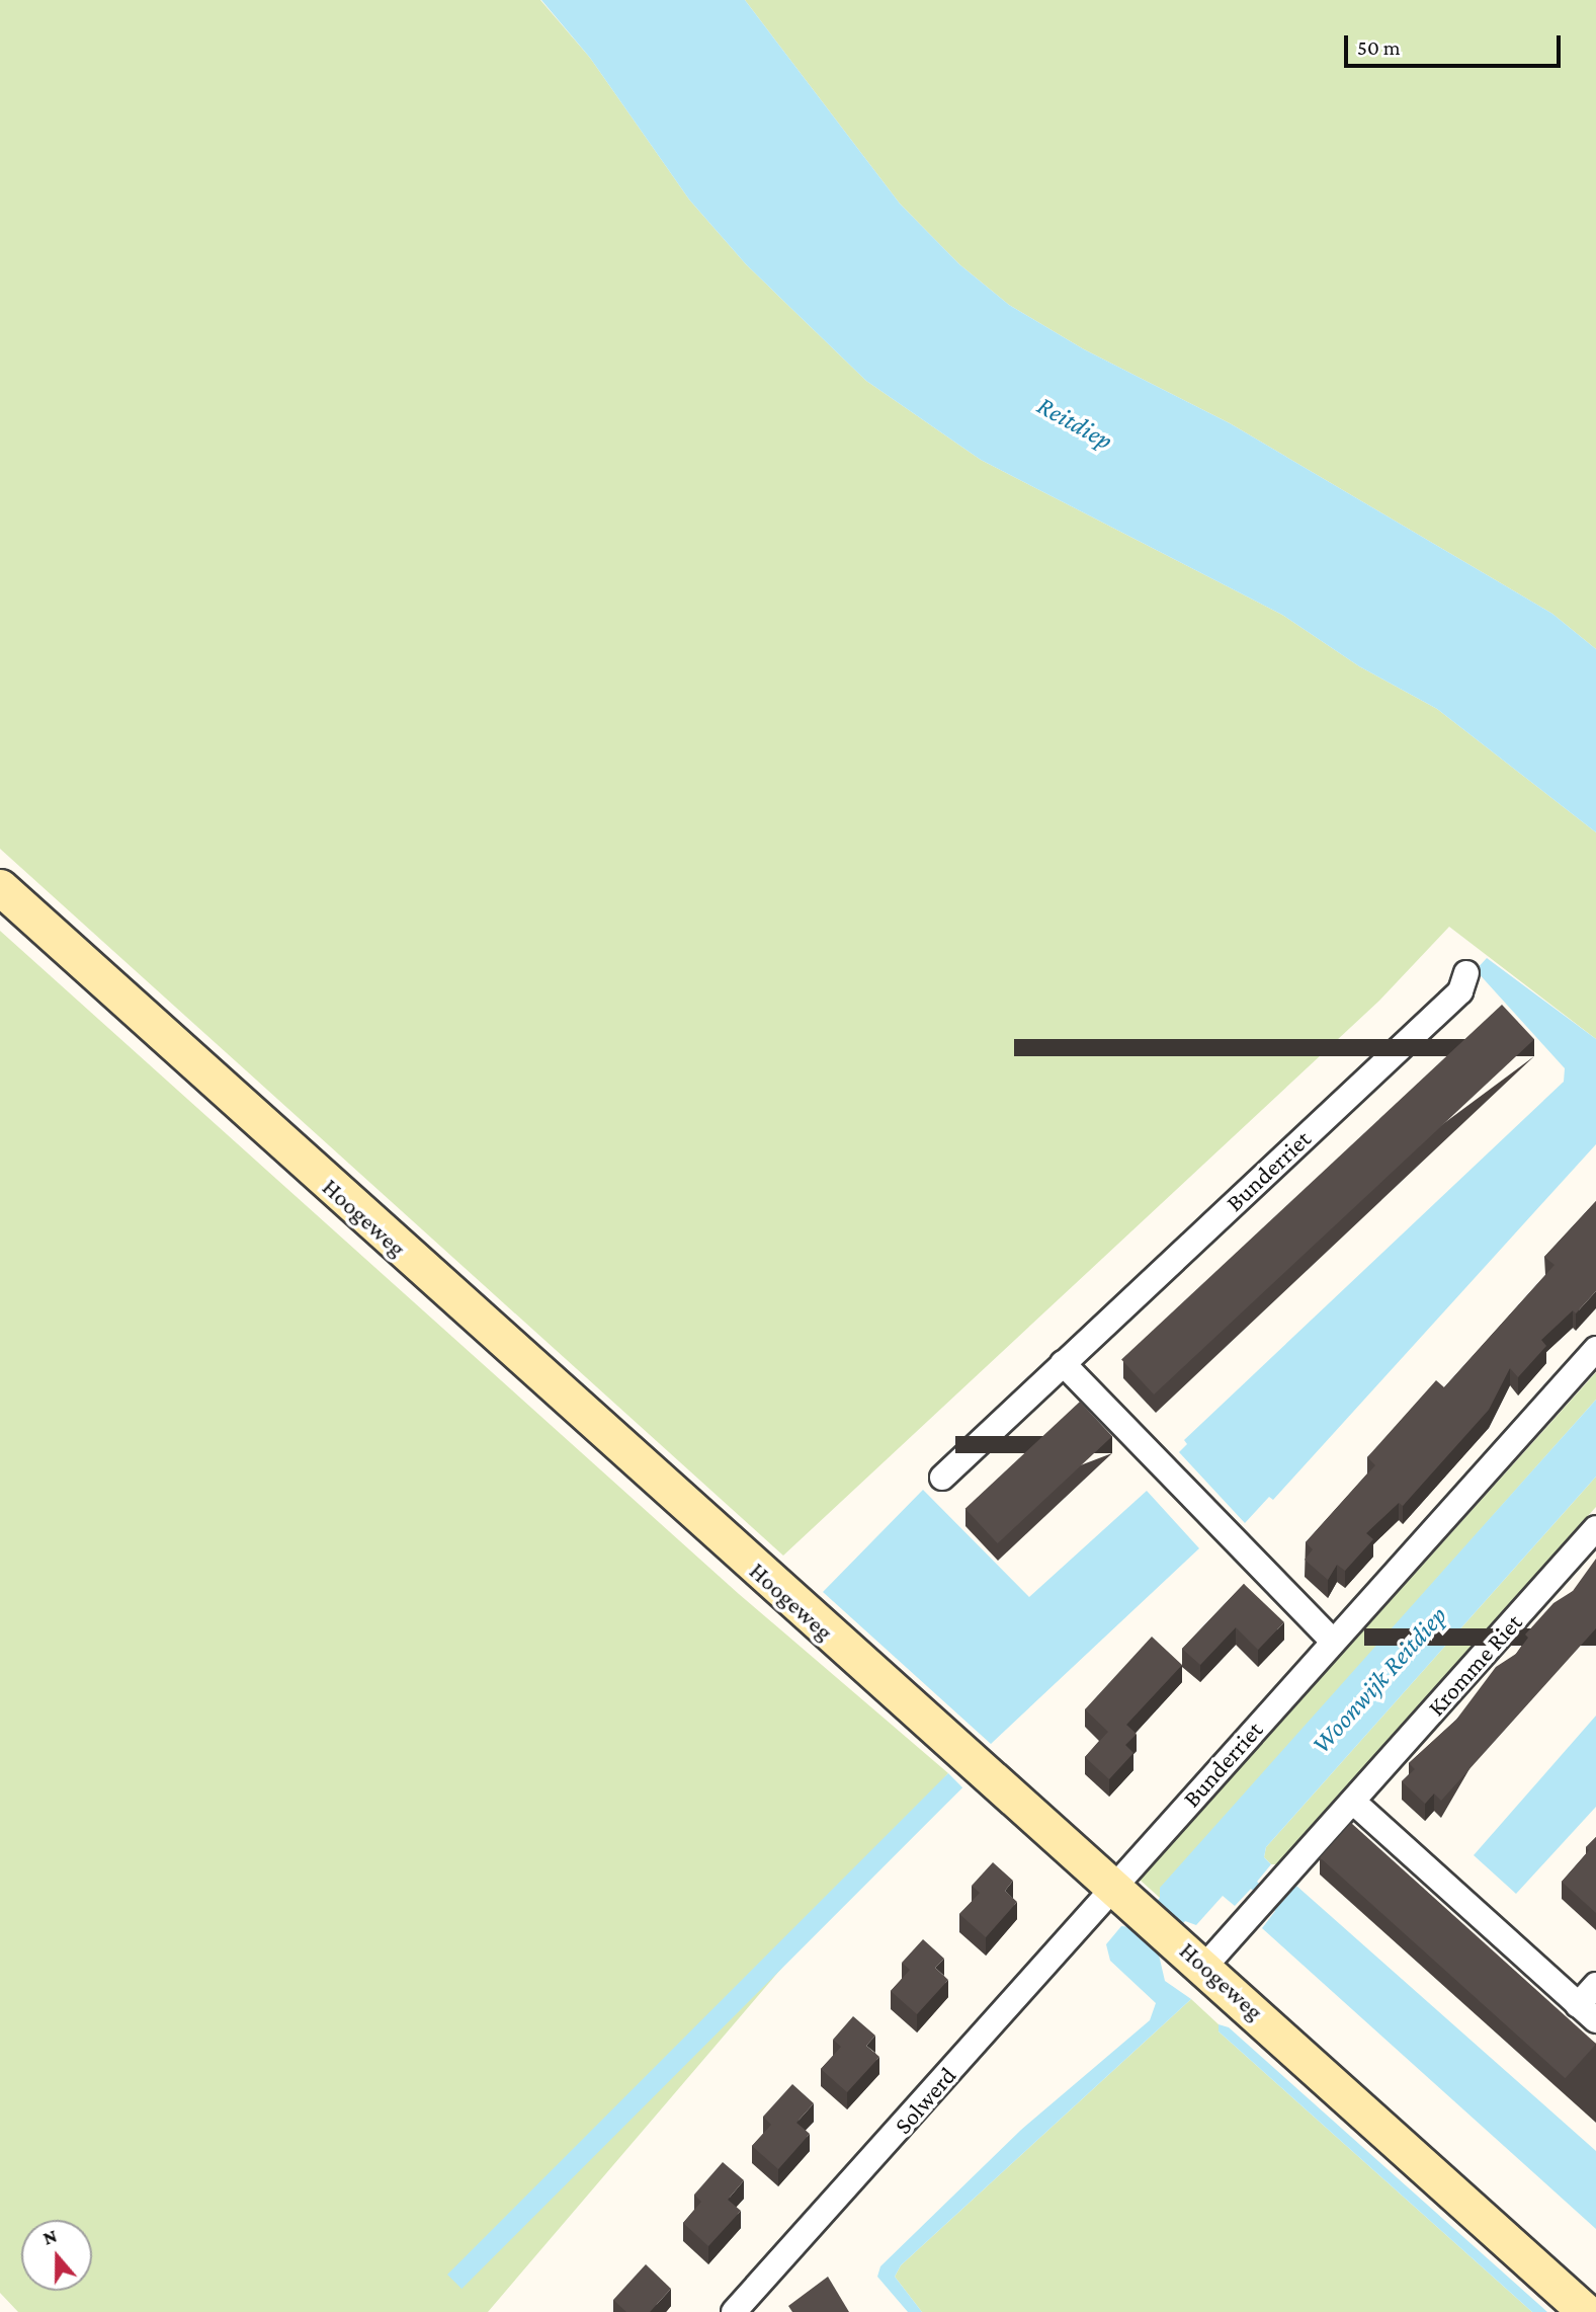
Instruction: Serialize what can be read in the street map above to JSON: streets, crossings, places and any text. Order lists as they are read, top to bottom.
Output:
{
  "streets": {
    "street": [
      "Bunderriet",
      "Hoogeweg",
      "Kromme Riet",
      "Solwerd"
    ]
  },
  "crossings": [
    ["Bunderriet", "Hoogeweg"],
    ["Bunderriet", "Solwerd"],
    ["Hoogeweg", "Kromme Riet"],
    ["Hoogeweg", "Solwerd"]
  ],
  "water": ["Reitdiep", "Woonwijk Reitdiep"],
  "scale_bar": "50 m",
  "north": "top"
}
